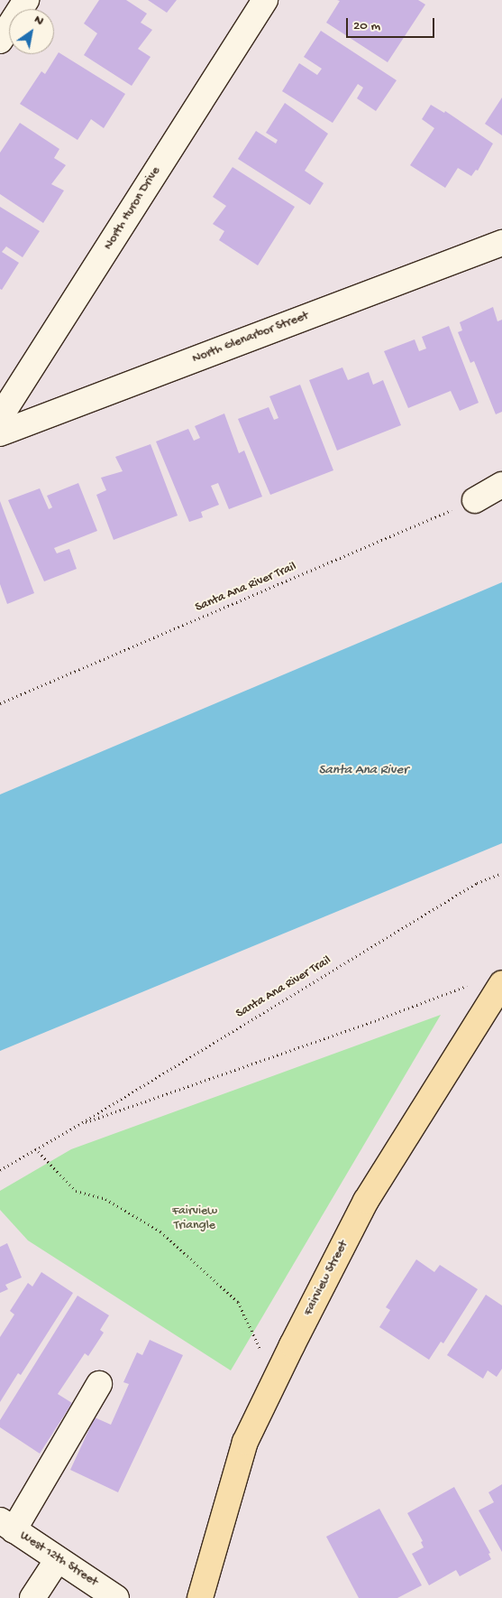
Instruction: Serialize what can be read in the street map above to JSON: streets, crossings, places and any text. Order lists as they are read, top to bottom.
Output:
{
  "streets": {
    "main road": ["Fairview Street"],
    "street": ["North Huron Drive", "North Glenarbor Street", "West 12th Street"],
    "path": ["Santa Ana River Trail"]
  },
  "water": ["Santa Ana River"],
  "parks": ["Fairview Triangle"],
  "scale_bar": "20 m",
  "north": "top right"
}
